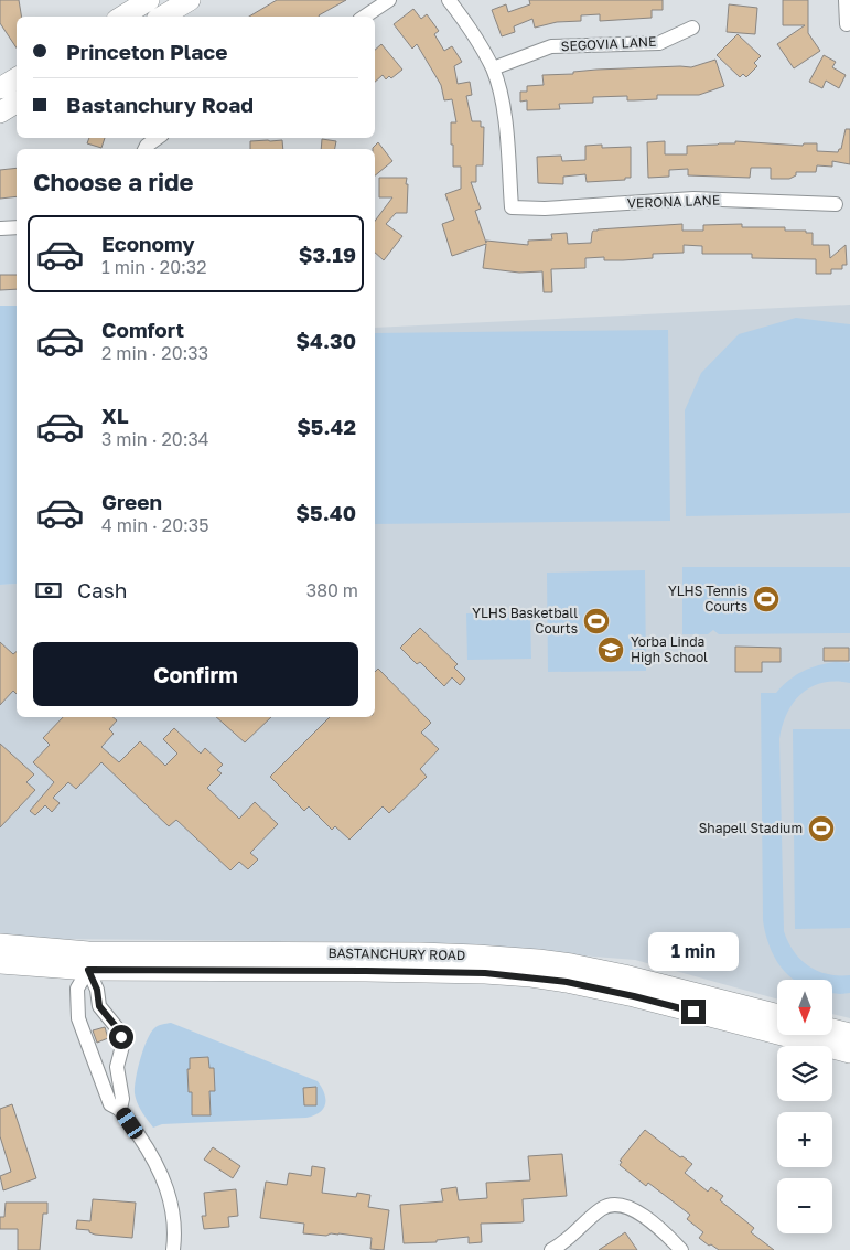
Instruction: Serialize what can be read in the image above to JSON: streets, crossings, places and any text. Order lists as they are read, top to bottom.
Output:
{
  "streets": {
    "main road": ["BASTANCHURY ROAD"],
    "street": ["SEGOVIA LANE", "VERONA LANE"]
  },
  "crossings": [
    ["SEGOVIA LANE", "VERONA LANE"]
  ],
  "places": {
    "sports": ["YLHS Tennis Courts", "YLHS Basketball Courts", "Shapell Stadium"],
    "school or university": ["Yorba Linda High School"]
  },
  "north": "bottom",
  "page": {
    "banner": ["Princeton Place", "Bastanchury Road"],
    "heading": "Choose a ride",
    "list": [
      {
        "name": "Economy",
        "note": "1 min · 20:32",
        "value": "$3.19"
      },
      {
        "name": "Comfort",
        "note": "2 min · 20:33",
        "value": "$4.30"
      },
      {
        "name": "XL",
        "note": "3 min · 20:34",
        "value": "$5.42"
      },
      {
        "name": "Green",
        "note": "4 min · 20:35",
        "value": "$5.40"
      }
    ],
    "pay": ["Cash", "380 m"],
    "buttons": "Confirm",
    "bubble": "1 min",
    "map_buttons": ["+", "−"]
  }
}
